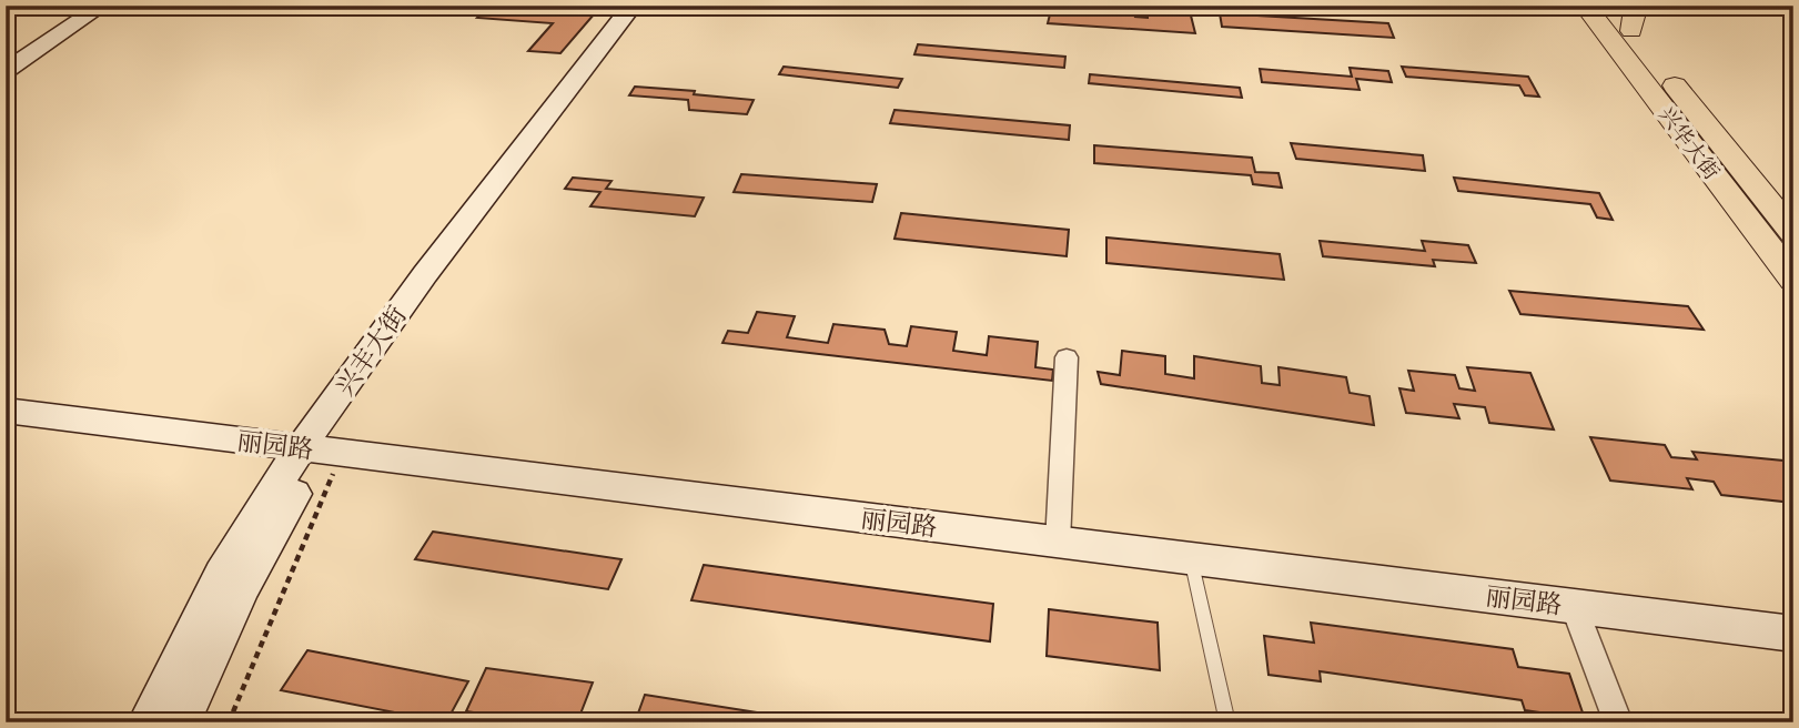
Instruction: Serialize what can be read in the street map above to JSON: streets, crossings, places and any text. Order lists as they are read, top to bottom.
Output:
{
  "streets": {
    "main road": ["兴华大街", "兴丰大街", "丽园路"]
  },
  "crossings": [
    ["兴丰大街", "丽园路"]
  ]
}
